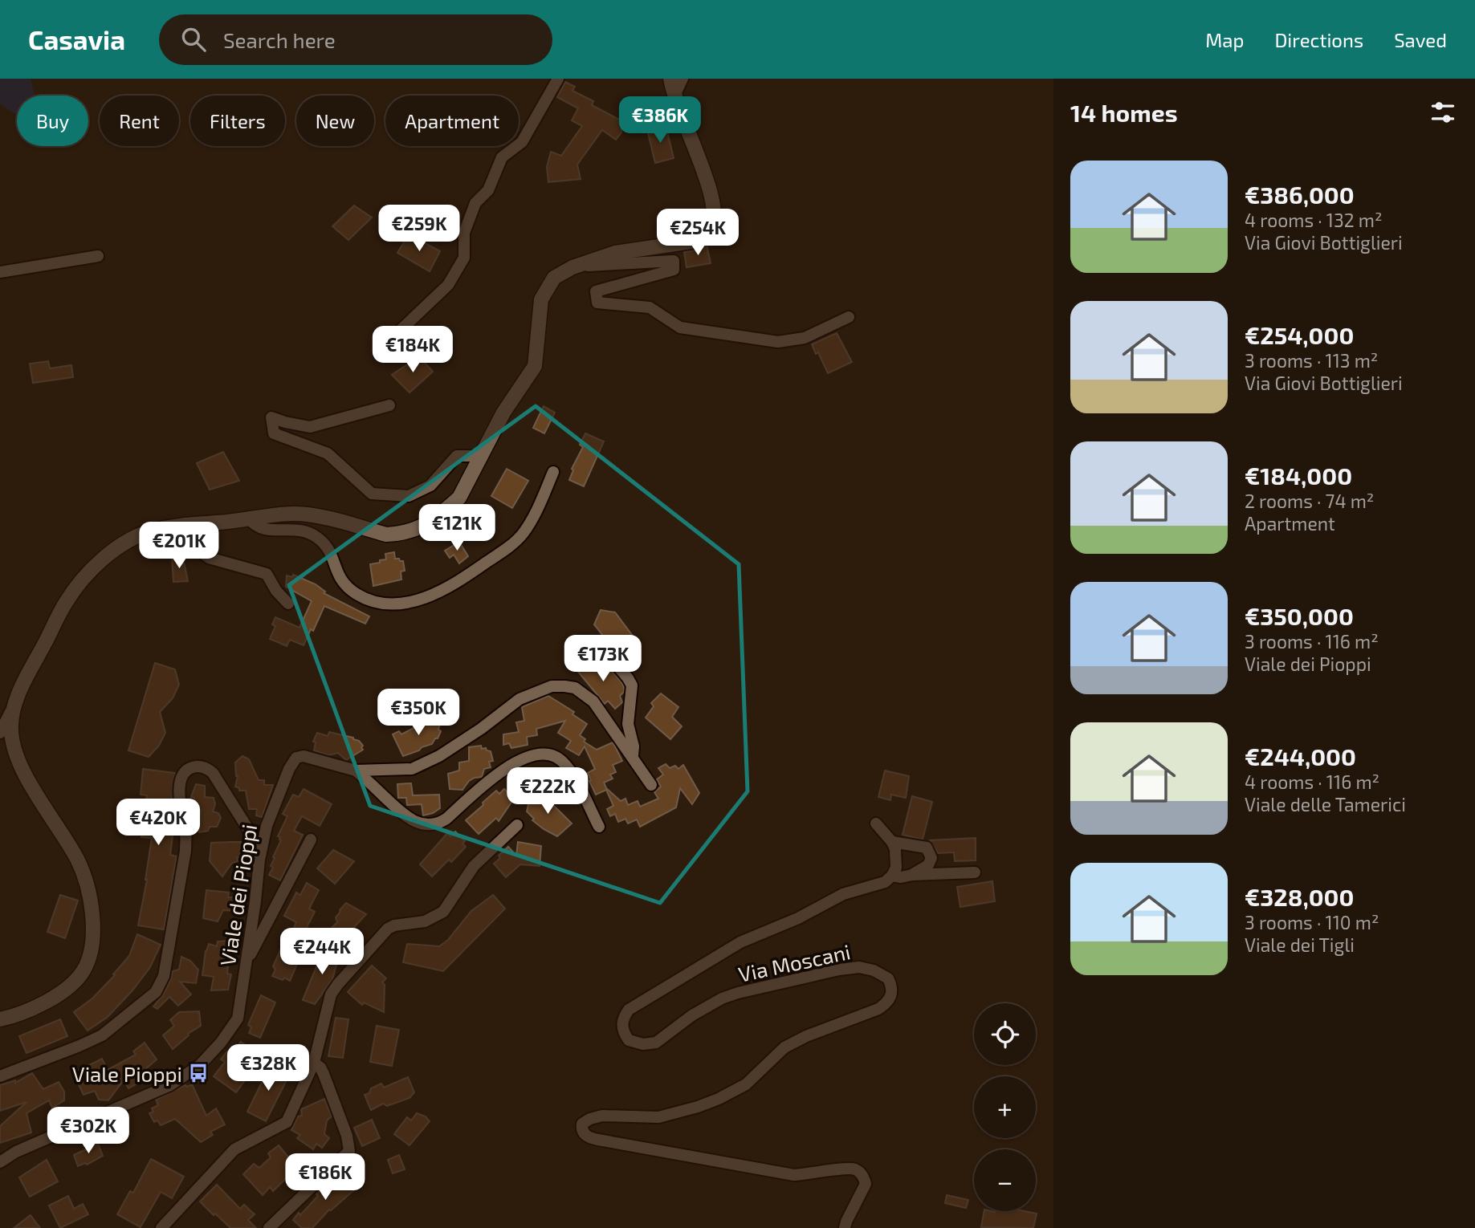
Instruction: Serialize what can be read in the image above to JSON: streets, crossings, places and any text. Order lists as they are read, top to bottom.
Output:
{
  "streets": {
    "street": ["Viale dei Pioppi", "Via Moscani"]
  },
  "places": {
    "bus stop": ["Viale Pioppi"]
  },
  "page": {
    "header": "Casavia",
    "search": "Search here",
    "nav": ["Map", "Directions", "Saved"],
    "heading": "14 homes",
    "chip": [
      "Buy",
      "Rent",
      "Filters",
      "New",
      "Apartment"
    ],
    "price": [
      "€386K",
      "€259K",
      "€254K",
      "€184K",
      "€121K",
      "€201K",
      "€173K",
      "€350K",
      "€222K",
      "€420K",
      "€244K",
      "€328K",
      "€302K",
      "€186K"
    ],
    "list": [
      {
        "name": "€386,000",
        "note": "4 rooms · 132 m² · Via Giovi Bottiglieri"
      },
      {
        "name": "€254,000",
        "note": "3 rooms · 113 m² · Via Giovi Bottiglieri"
      },
      {
        "name": "€184,000",
        "note": "2 rooms · 74 m² · Apartment"
      },
      {
        "name": "€350,000",
        "note": "3 rooms · 116 m² · Viale dei Pioppi"
      },
      {
        "name": "€244,000",
        "note": "4 rooms · 116 m² · Viale delle Tamerici"
      },
      {
        "name": "€328,000",
        "note": "3 rooms · 110 m² · Viale dei Tigli"
      }
    ],
    "map_buttons": ["+", "−"]
  }
}
